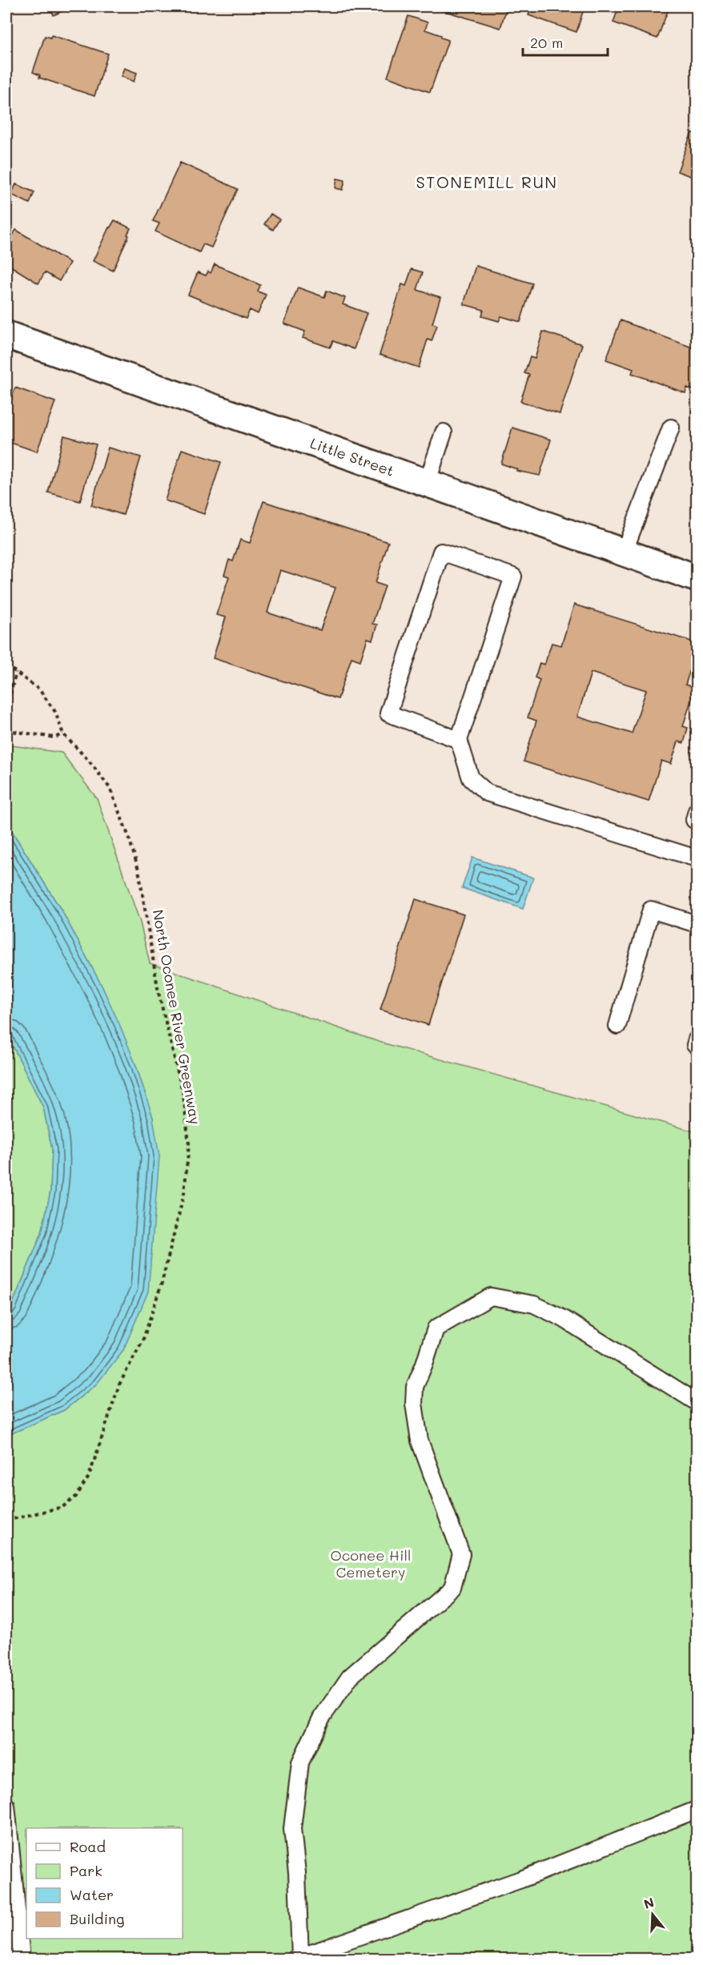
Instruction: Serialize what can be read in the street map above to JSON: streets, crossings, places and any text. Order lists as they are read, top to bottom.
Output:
{
  "streets": {
    "street": ["Little Street"],
    "path": ["North Oconee River Greenway"]
  },
  "districts": ["STONEMILL RUN"],
  "parks": ["Oconee Hill Cemetery"],
  "legend": [
    "Road",
    "Park",
    "Water",
    "Building"
  ],
  "scale_bar": "20 m",
  "north": "top"
}
